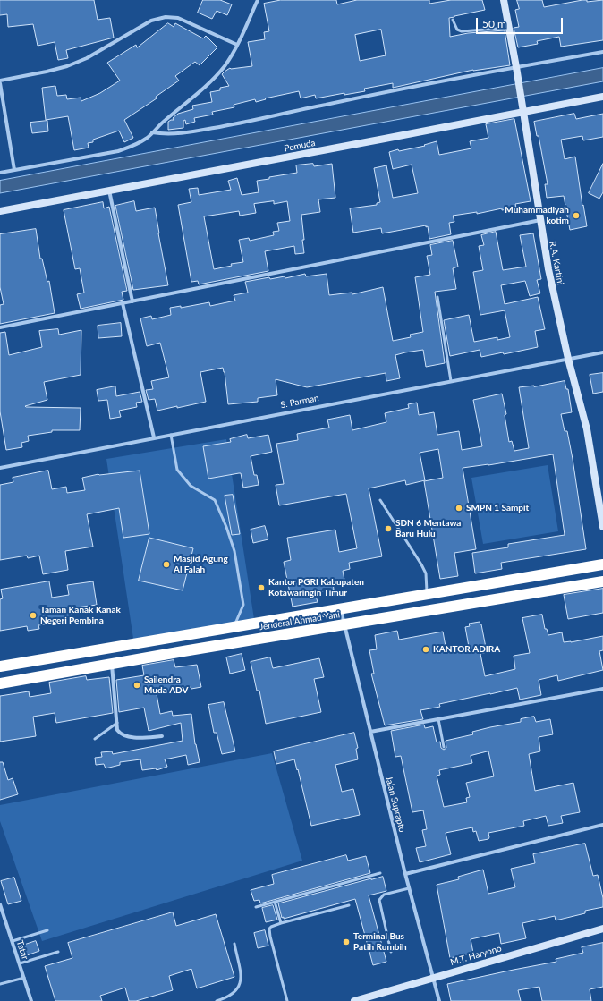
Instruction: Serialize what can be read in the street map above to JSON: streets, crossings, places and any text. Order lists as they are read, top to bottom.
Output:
{
  "streets": {
    "highway": ["Jenderal Ahmad Yani"],
    "street": [
      "Pemuda",
      "R.A. Kartini",
      "S. Parman",
      "Jalan Suprapto",
      "Tatar",
      "M.T. Haryono"
    ]
  },
  "crossings": [
    ["Pemuda", "R.A. Kartini"],
    ["R.A. Kartini", "S. Parman"],
    ["Jenderal Ahmad Yani", "Jalan Suprapto"],
    ["Jalan Suprapto", "M.T. Haryono"]
  ],
  "places": [
    "Muhammadiyah kotim",
    "SMPN 1 Sampit",
    "SDN 6 Mentawa Baru Hulu",
    "Masjid Agung Al Falah",
    "Kantor PGRI Kabupaten Kotawaringin Timur",
    "Taman Kanak Kanak Negeri Pembina",
    "KANTOR ADIRA",
    "Sailendra Muda ADV",
    "Terminal Bus Patih Rumbih"
  ],
  "scale_bar": "50 m"
}
